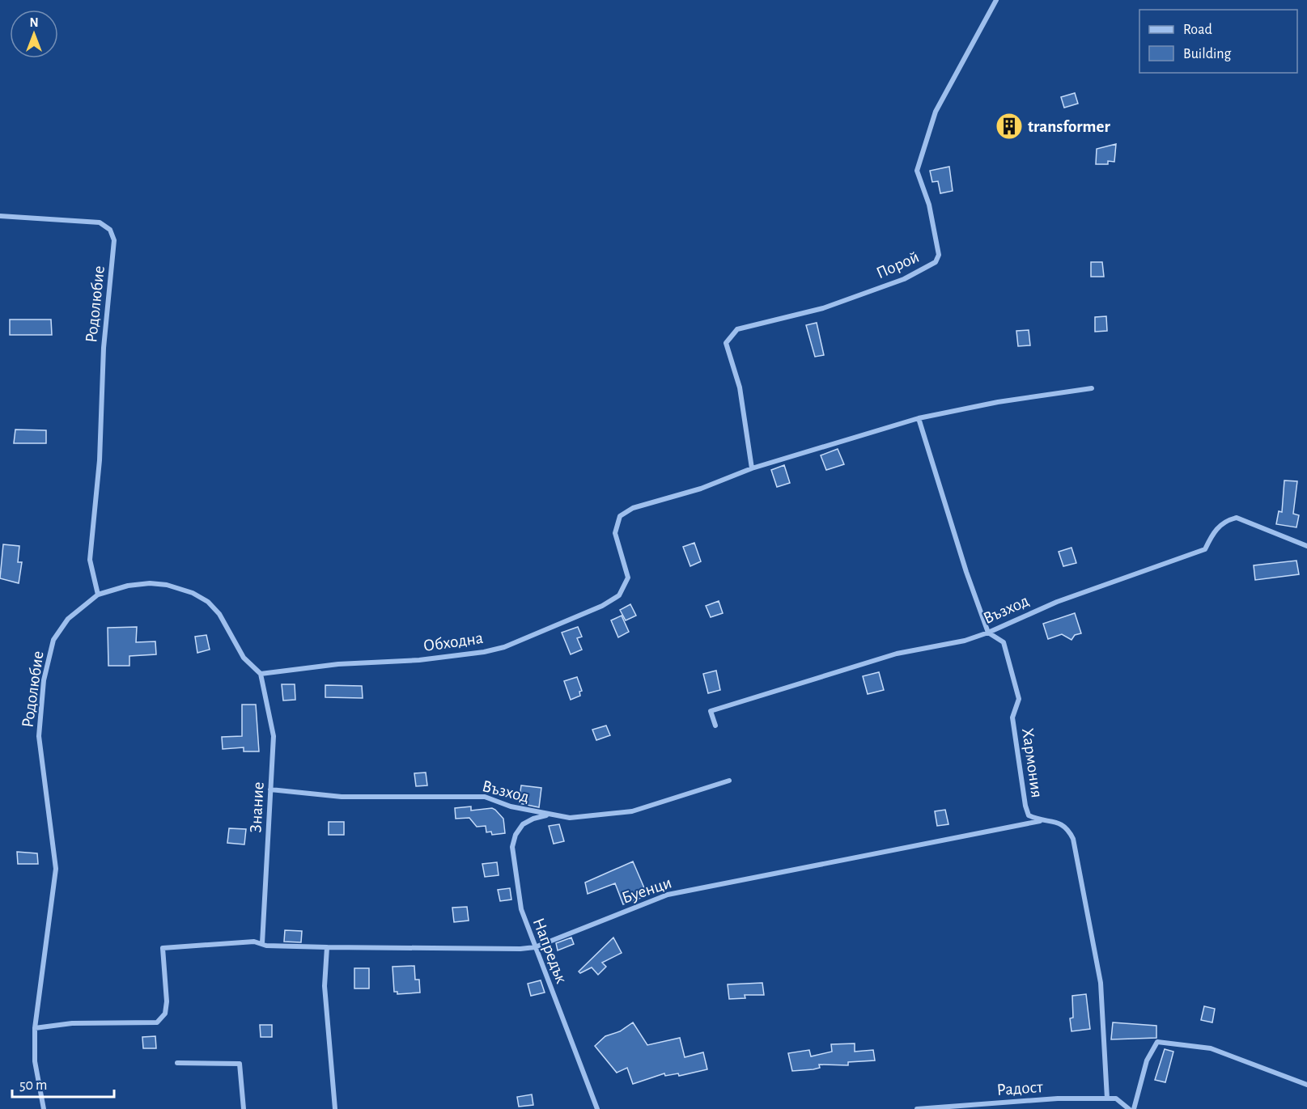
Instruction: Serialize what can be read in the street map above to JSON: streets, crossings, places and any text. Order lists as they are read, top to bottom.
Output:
{
  "streets": {
    "street": [
      "Порой",
      "Родолюбие",
      "Възход",
      "Обходна",
      "Хармония",
      "Знание",
      "Буенци",
      "Напредък",
      "Радост"
    ]
  },
  "crossings": [
    ["Порой", "Обходна"],
    ["Родолюбие", "Буенци"],
    ["Възход", "Хармония"],
    ["Възход", "Знание"],
    ["Възход", "Напредък"],
    ["Обходна", "Знание"],
    ["Хармония", "Буенци"],
    ["Хармония", "Радост"],
    ["Знание", "Буенци"],
    ["Буенци", "Напредък"]
  ],
  "places": {
    "building": ["transformer"]
  },
  "legend": ["Road", "Building"],
  "scale_bar": "50 m",
  "north": "top"
}
